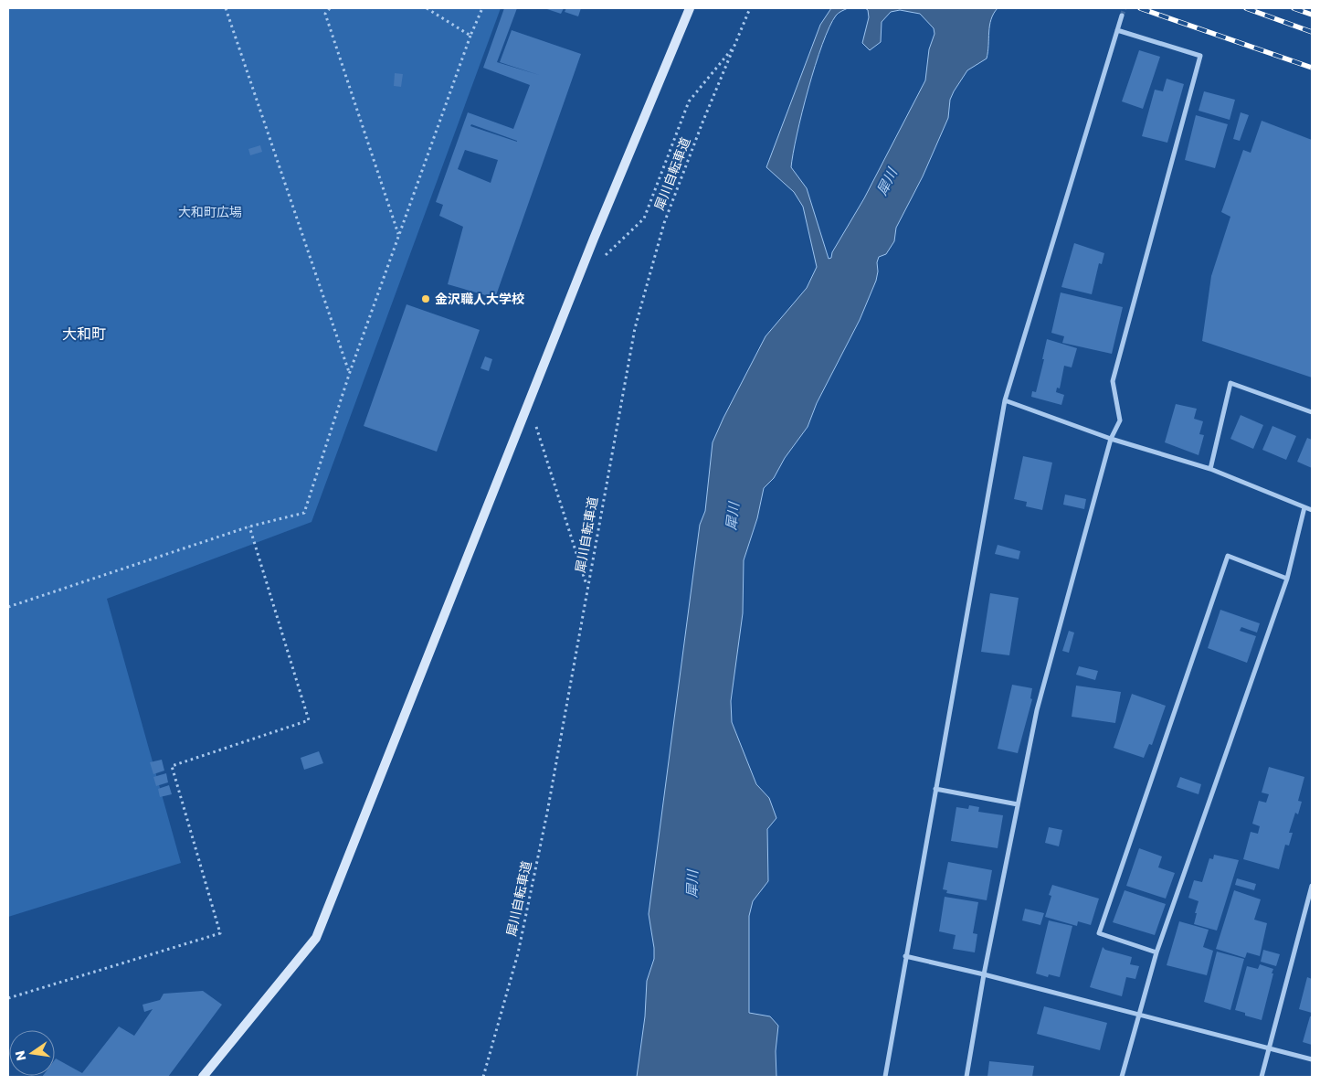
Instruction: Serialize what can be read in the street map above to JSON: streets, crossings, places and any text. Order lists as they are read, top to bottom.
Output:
{
  "streets": {
    "path": ["犀川自転車道"]
  },
  "districts": ["大和町"],
  "water": ["犀川"],
  "parks": ["大和町広場"],
  "places": ["金沢職人大学校"],
  "north": "left"
}
